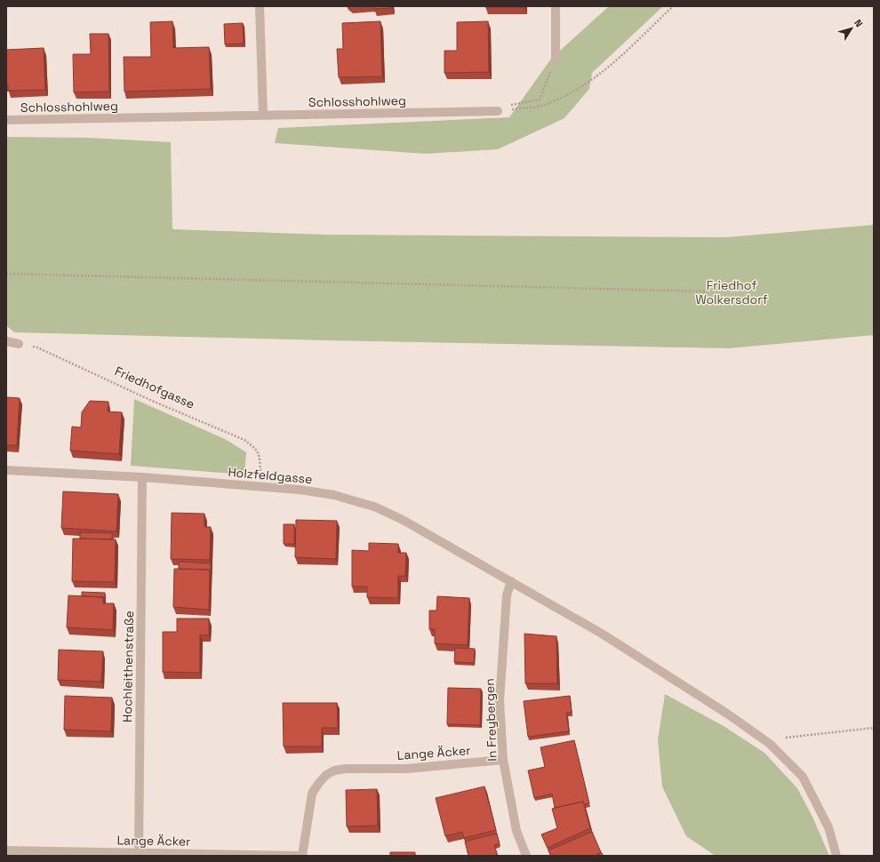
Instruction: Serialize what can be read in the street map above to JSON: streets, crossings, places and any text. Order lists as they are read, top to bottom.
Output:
{
  "streets": {
    "street": [
      "Schlosshohlweg",
      "Holzfeldgasse",
      "Hochleithenstraße",
      "In Freybergen",
      "Lange Äcker"
    ],
    "path": ["Friedhofgasse"]
  },
  "crossings": [
    ["Friedhofgasse", "Holzfeldgasse"],
    ["Holzfeldgasse", "Hochleithenstraße"],
    ["Holzfeldgasse", "In Freybergen"],
    ["Hochleithenstraße", "Lange Äcker"],
    ["In Freybergen", "Lange Äcker"]
  ],
  "parks": ["Friedhof Wolkersdorf"],
  "north": "top right"
}
